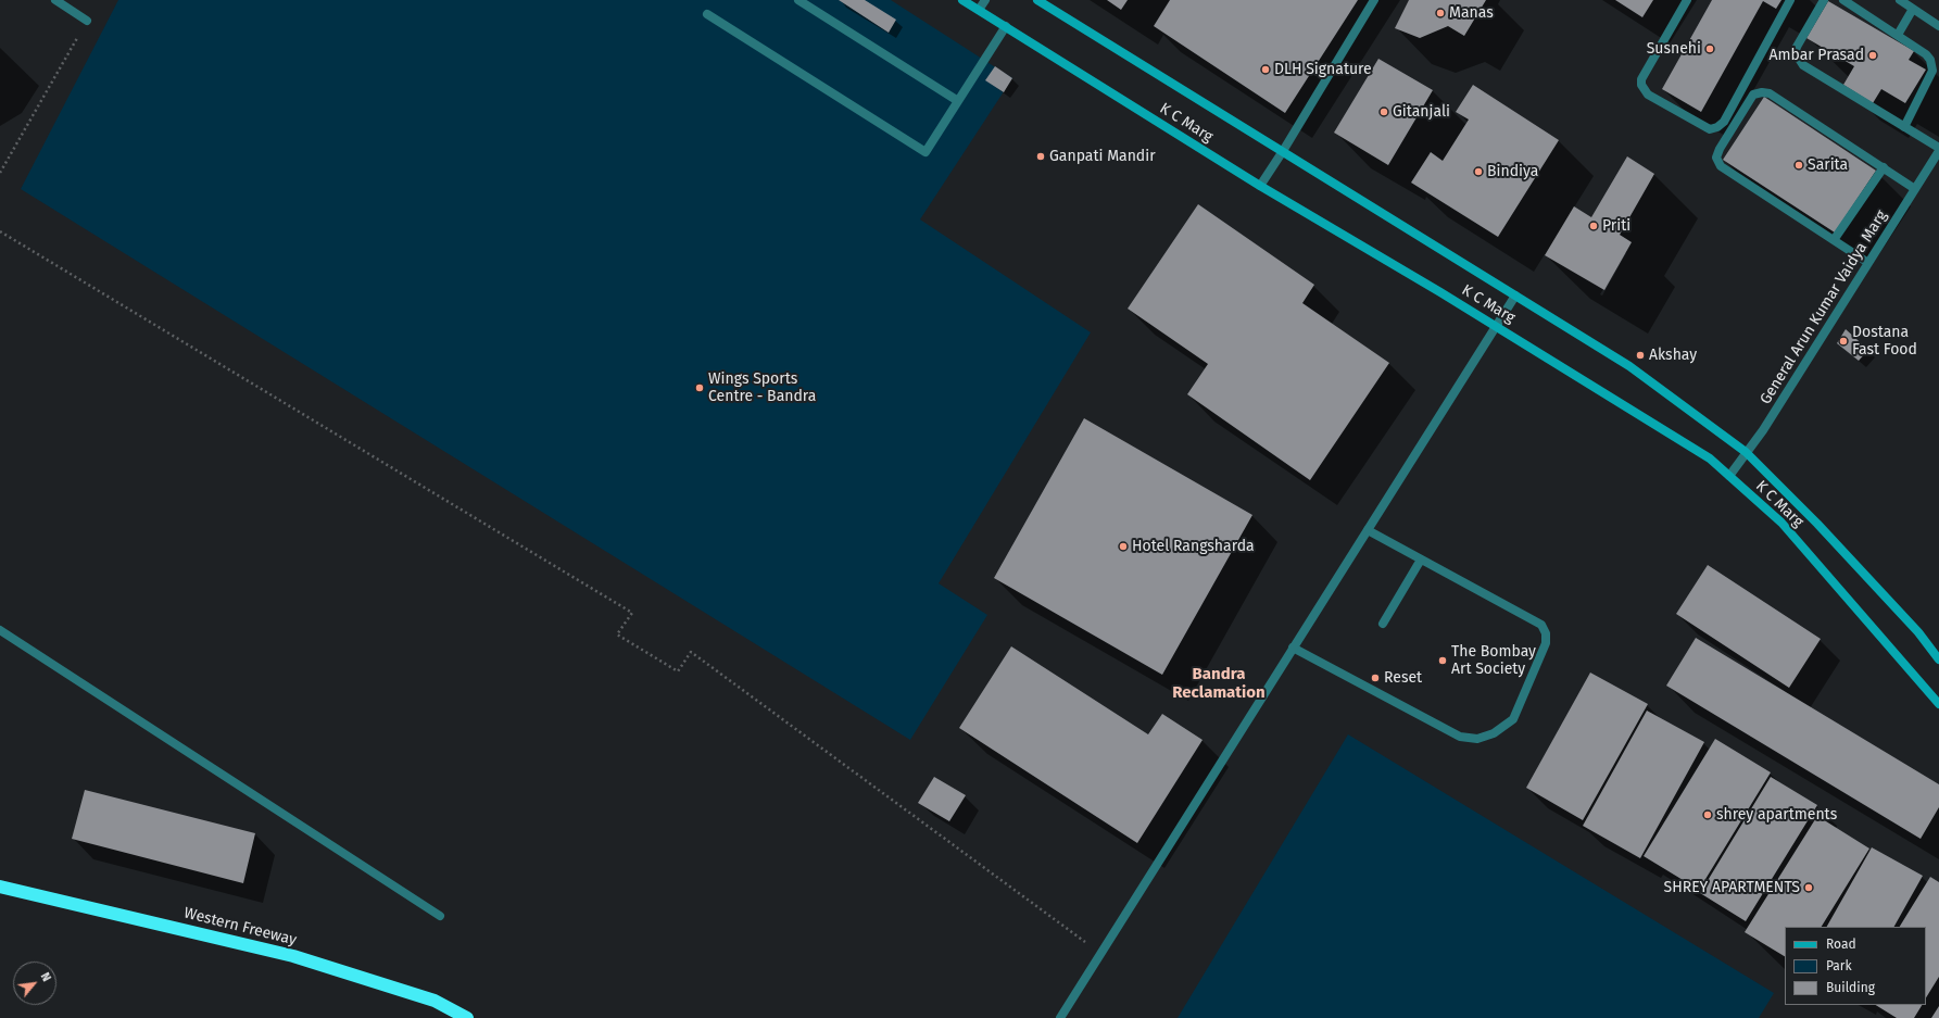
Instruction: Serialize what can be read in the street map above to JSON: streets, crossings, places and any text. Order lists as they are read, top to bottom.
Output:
{
  "streets": {
    "highway": ["Western Freeway"],
    "main road": ["K C Marg"],
    "street": ["General Arun Kumar Vaidya Marg"]
  },
  "crossings": [
    ["K C Marg", "General Arun Kumar Vaidya Marg"]
  ],
  "districts": ["Bandra Reclamation"],
  "places": [
    "Manas",
    "Susnehi",
    "Ambar Prasad",
    "DLH Signature",
    "Gitanjali",
    "Ganpati Mandir",
    "Sarita",
    "Bindiya",
    "Priti",
    "Dostana Fast Food",
    "Akshay",
    "Wings Sports Centre - Bandra",
    "Hotel Rangsharda",
    "The Bombay Art Society",
    "Reset",
    "shrey apartments",
    "SHREY APARTMENTS"
  ],
  "legend": ["Road", "Park", "Building"],
  "north": "top right"
}
